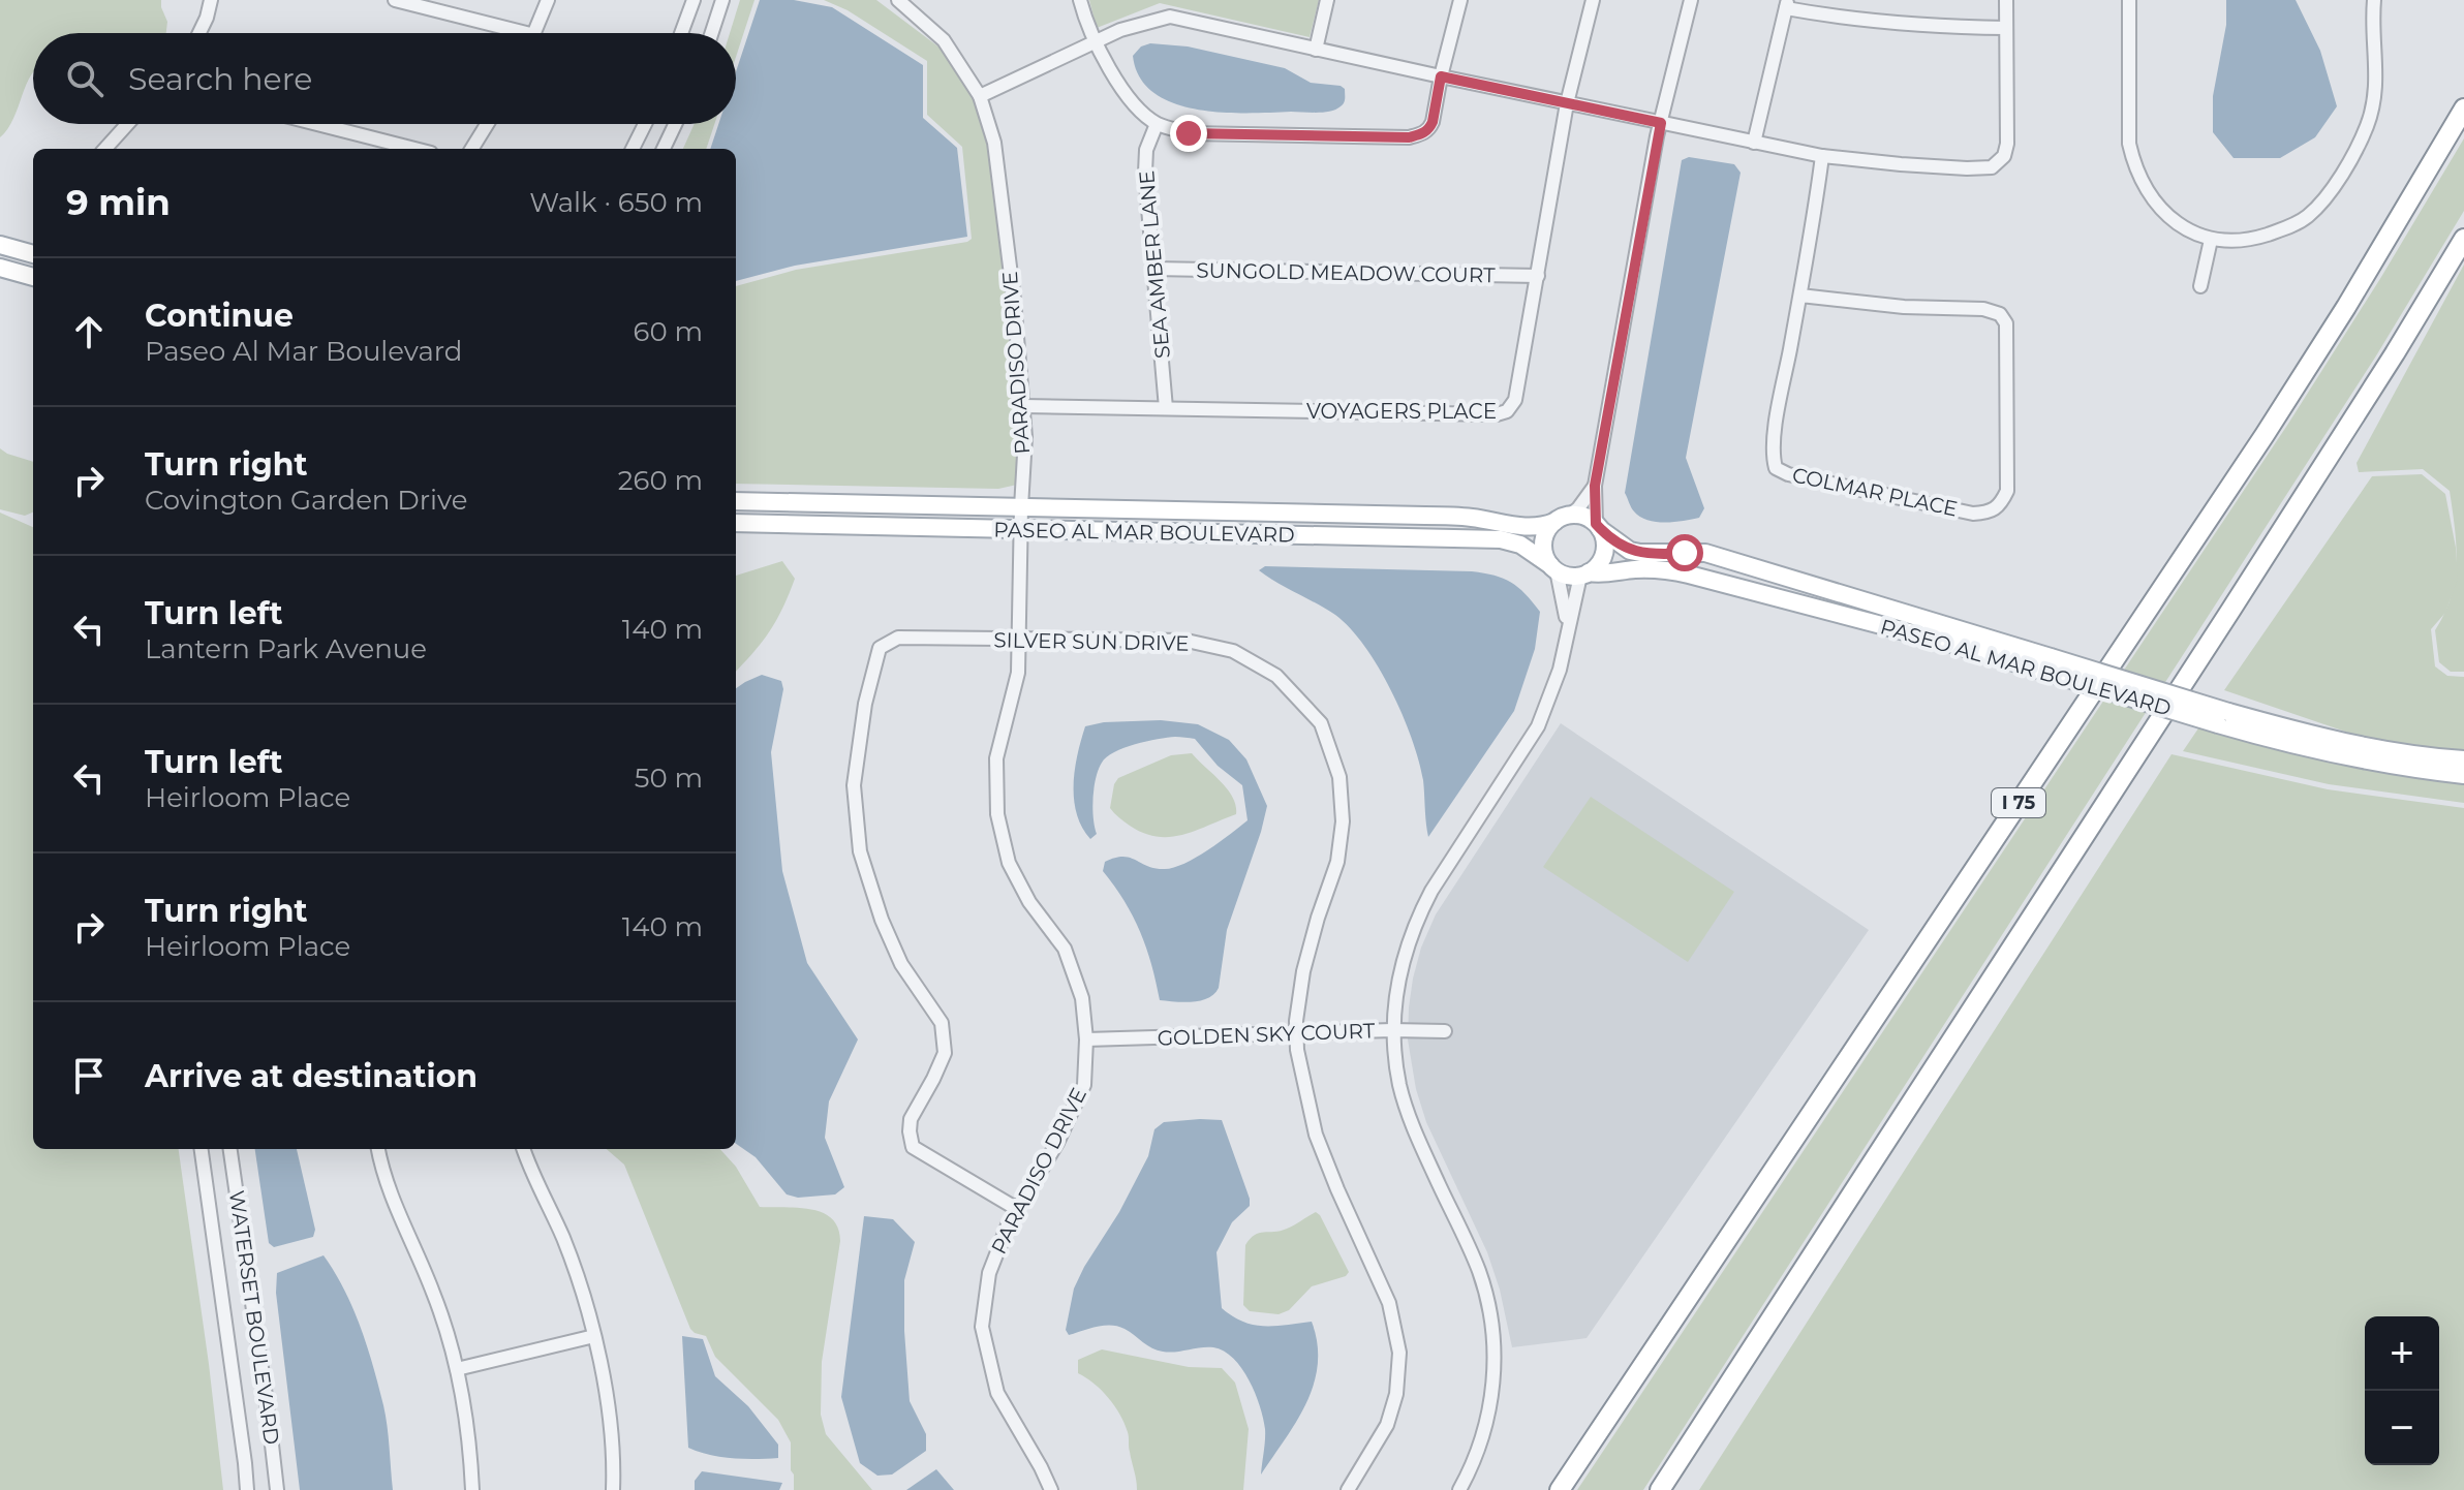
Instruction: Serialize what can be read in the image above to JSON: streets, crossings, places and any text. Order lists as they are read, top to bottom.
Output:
{
  "streets": {
    "highway": ["I 75"],
    "main road": ["PASEO AL MAR BOULEVARD"],
    "street": [
      "SEA AMBER LANE",
      "SUNGOLD MEADOW COURT",
      "PARADISO DRIVE",
      "VOYAGERS PLACE",
      "COLMAR PLACE",
      "SILVER SUN DRIVE",
      "GOLDEN SKY COURT",
      "WATERSET BOULEVARD"
    ]
  },
  "crossings": [
    ["SEA AMBER LANE", "SUNGOLD MEADOW COURT"],
    ["SEA AMBER LANE", "VOYAGERS PLACE"],
    ["SUNGOLD MEADOW COURT", "VOYAGERS PLACE"],
    ["PARADISO DRIVE", "VOYAGERS PLACE"],
    ["PARADISO DRIVE", "PASEO AL MAR BOULEVARD"],
    ["PARADISO DRIVE", "SILVER SUN DRIVE"],
    ["PARADISO DRIVE", "GOLDEN SKY COURT"],
    ["SILVER SUN DRIVE", "GOLDEN SKY COURT"]
  ],
  "page": {
    "search": "Search here",
    "heading": ["9 min", "Walk · 650 m"],
    "list": [
      ["Continue", "Paseo Al Mar Boulevard", "60 m"],
      ["Turn right", "Covington Garden Drive", "260 m"],
      ["Turn left", "Lantern Park Avenue", "140 m"],
      ["Turn left", "Heirloom Place", "50 m"],
      ["Turn right", "Heirloom Place", "140 m"],
      "Arrive at destination"
    ],
    "map_buttons": ["+", "−"]
  }
}
